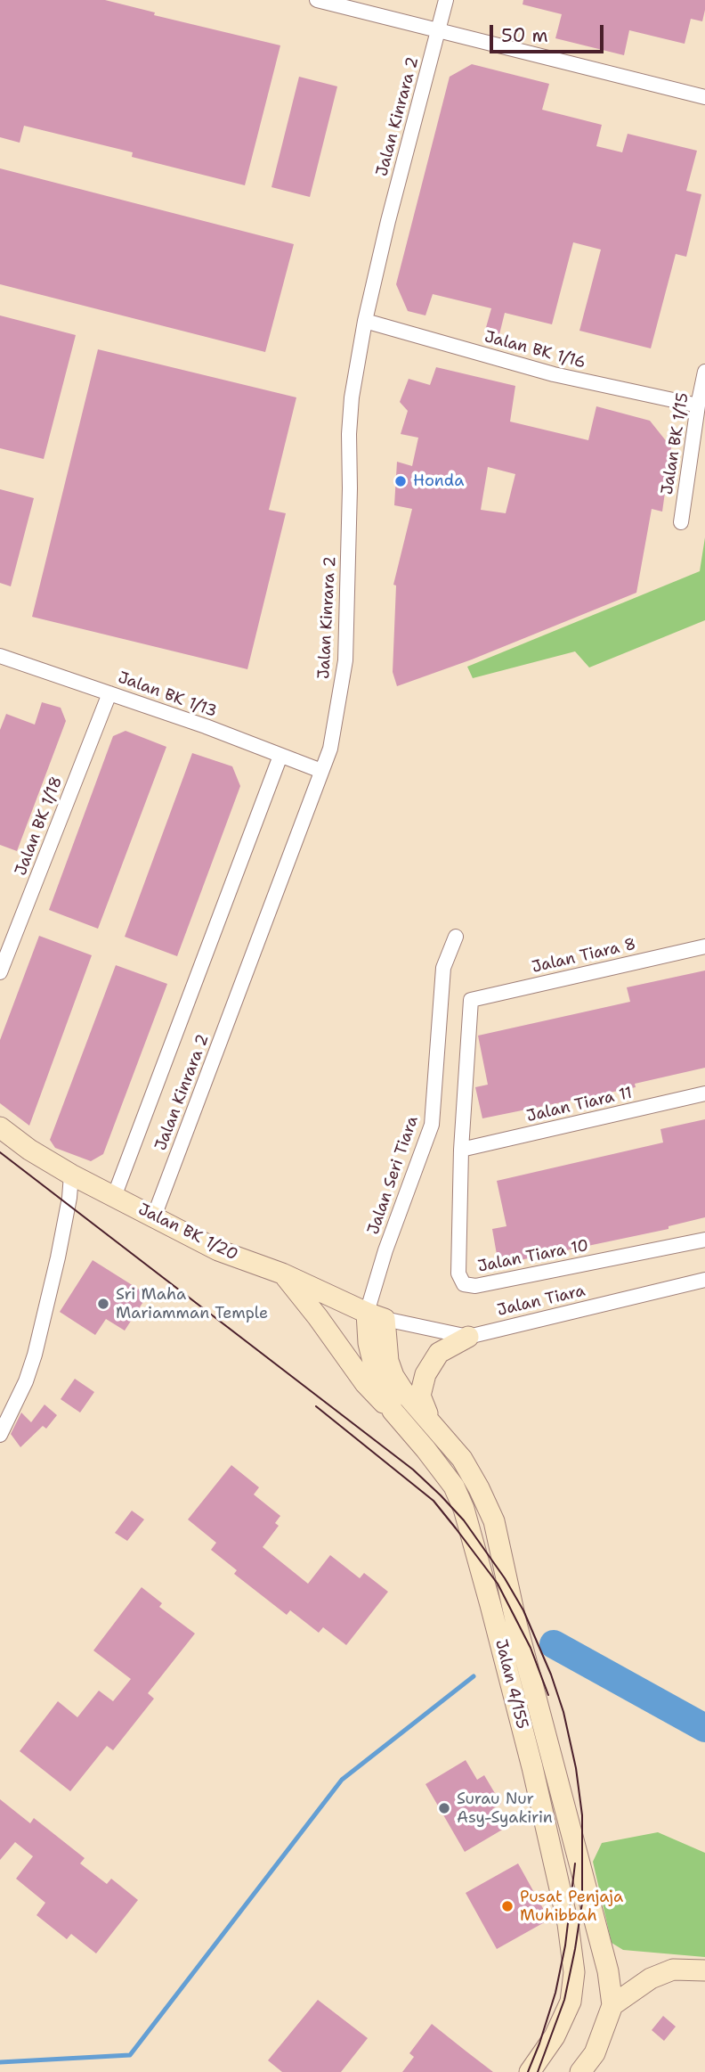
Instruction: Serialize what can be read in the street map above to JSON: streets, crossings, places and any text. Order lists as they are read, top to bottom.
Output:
{
  "streets": {
    "street": [
      "Jalan Kinrara 2",
      "Jalan BK 1/16",
      "Jalan BK 1/15",
      "Jalan BK 1/13",
      "Jalan BK 1/18",
      "Jalan Tiara 8",
      "Jalan Tiara 11",
      "Jalan Seri Tiara",
      "Jalan BK 1/20",
      "Jalan Tiara 10",
      "Jalan Tiara",
      "Jalan 4/155"
    ]
  },
  "crossings": [
    ["Jalan Kinrara 2", "Jalan BK 1/16"],
    ["Jalan Kinrara 2", "Jalan BK 1/13"],
    ["Jalan Kinrara 2", "Jalan BK 1/20"],
    ["Jalan BK 1/16", "Jalan BK 1/15"],
    ["Jalan BK 1/13", "Jalan BK 1/18"],
    ["Jalan Tiara 8", "Jalan Tiara 10"],
    ["Jalan Tiara 11", "Jalan Tiara 10"],
    ["Jalan Seri Tiara", "Jalan BK 1/20"],
    ["Jalan Seri Tiara", "Jalan Tiara"],
    ["Jalan Seri Tiara", "Jalan 4/155"],
    ["Jalan BK 1/20", "Jalan Tiara"],
    ["Jalan BK 1/20", "Jalan 4/155"],
    ["Jalan Tiara", "Jalan 4/155"]
  ],
  "places": [
    "Honda",
    "Sri Maha Mariamman Temple",
    "Surau Nur Asy-Syakirin",
    "Pusat Penjaja Muhibbah"
  ],
  "scale_bar": "50 m"
}
